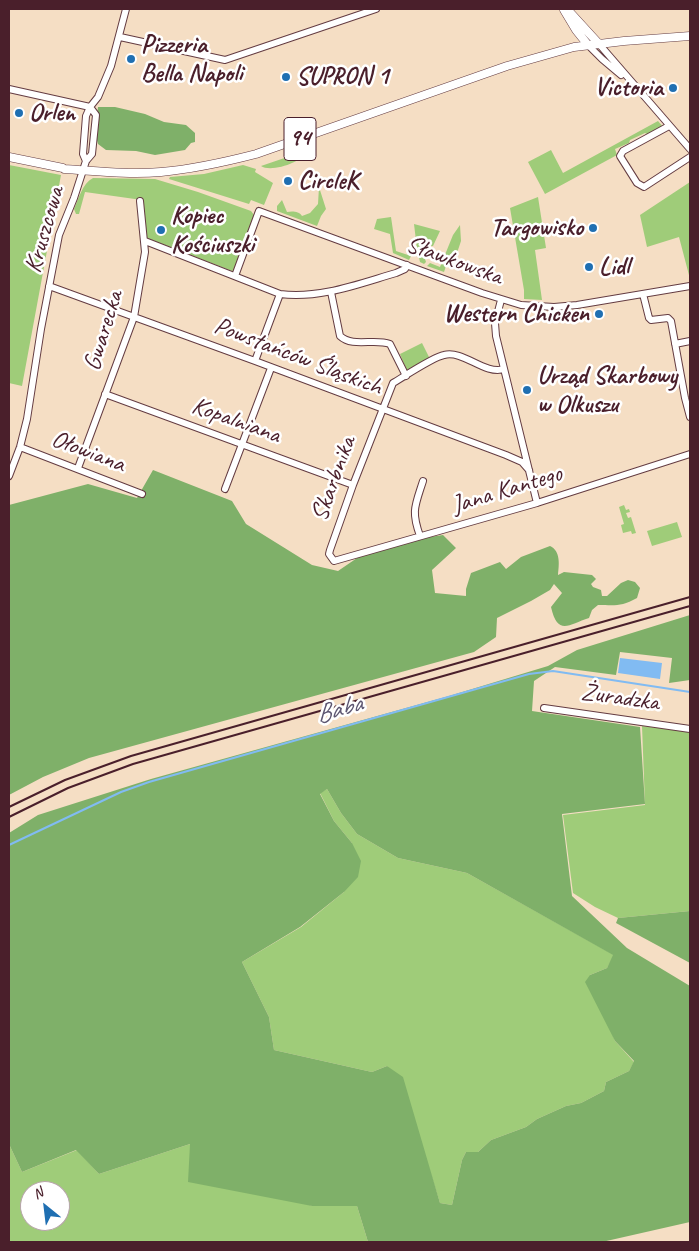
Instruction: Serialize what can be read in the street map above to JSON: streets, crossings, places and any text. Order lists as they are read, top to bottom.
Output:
{
  "streets": {
    "main road": ["94"],
    "street": [
      "Kruszcowa",
      "Sławkowska",
      "Gwarecka",
      "Powstańców Śląskich",
      "Kopalniana",
      "Ołowiana",
      "Skarbnika",
      "Jana Kantego",
      "Żuradzka"
    ]
  },
  "crossings": [
    ["94", "Kruszcowa"],
    ["Kruszcowa", "Powstańców Śląskich"],
    ["Kruszcowa", "Ołowiana"],
    ["Gwarecka", "Powstańców Śląskich"],
    ["Gwarecka", "Kopalniana"],
    ["Gwarecka", "Ołowiana"],
    ["Powstańców Śląskich", "Skarbnika"],
    ["Kopalniana", "Skarbnika"],
    ["Skarbnika", "Jana Kantego"]
  ],
  "water": ["Baba"],
  "places": [
    "Pizzeria Bella Napoli",
    "SUPRON 1",
    "Victoria",
    "Orlen",
    "CircleK",
    "Targowisko",
    "Kopiec Kościuszki",
    "Lidl",
    "Western Chicken",
    "Urząd Skarbowy w Olkuszu"
  ],
  "north": "top left"
}
